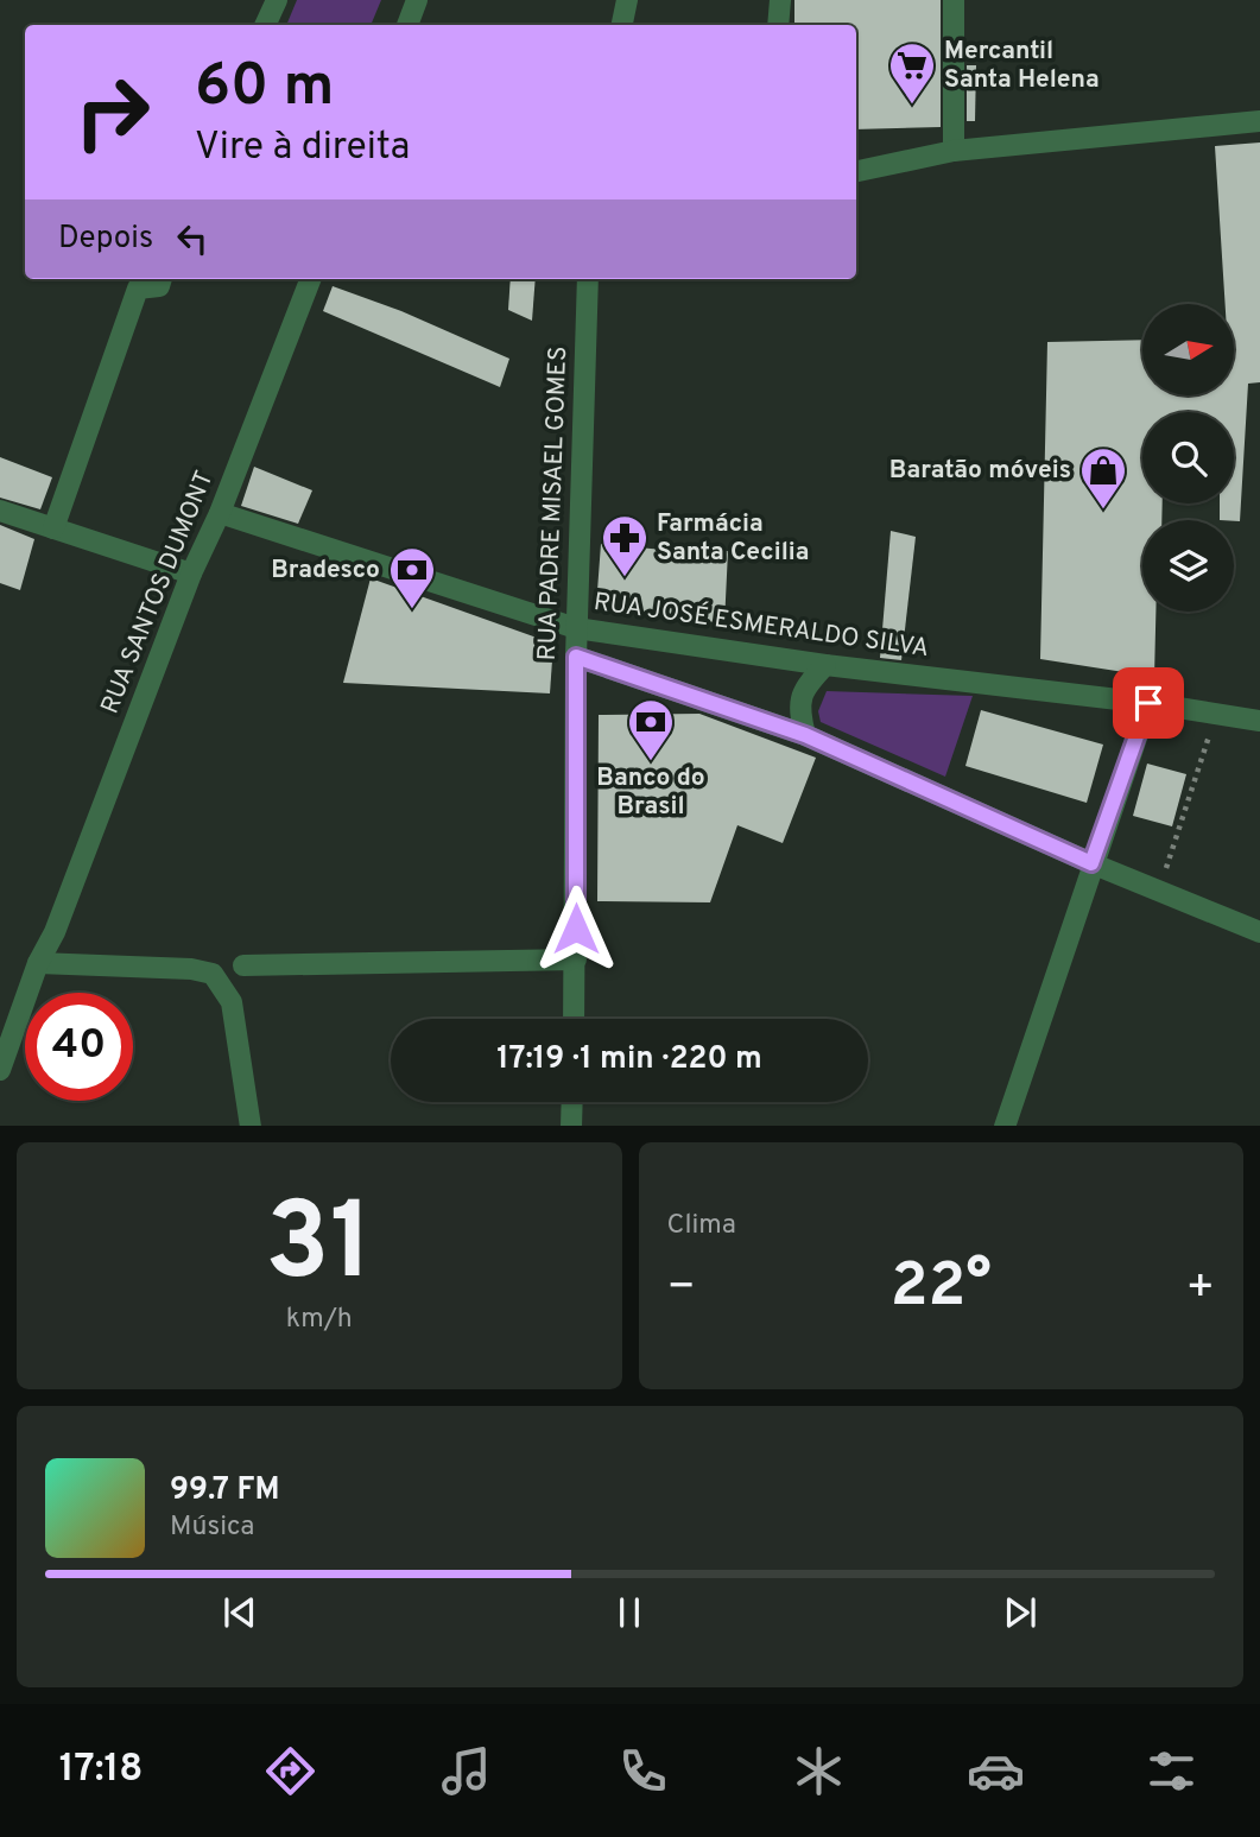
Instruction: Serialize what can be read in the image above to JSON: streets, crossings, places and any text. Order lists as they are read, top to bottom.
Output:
{
  "streets": {
    "street": ["RUA PADRE MISAEL GOMES", "RUA SANTOS DUMONT", "RUA JOSÉ ESMERALDO SILVA"]
  },
  "crossings": [
    ["RUA PADRE MISAEL GOMES", "RUA JOSÉ ESMERALDO SILVA"],
    ["RUA SANTOS DUMONT", "RUA JOSÉ ESMERALDO SILVA"]
  ],
  "places": {
    "supermarket": ["Mercantil Santa Helena"],
    "shop": ["Baratão móveis"],
    "pharmacy": ["Farmácia Santa Cecilia"],
    "bank": ["Bradesco", "Banco do Brasil"]
  },
  "north": "right",
  "page": {
    "turn": ["60 m", "Vire à direita"],
    "then": "Depois",
    "limit": "40",
    "trip": "17:19 · 1 min · 220 m",
    "tile": [
      ["31", "km/h"],
      "Clima"
    ],
    "heat": ["−", "22°", "+"],
    "song": ["99.7 FM", "Música"],
    "tabs": "17:18"
  }
}
